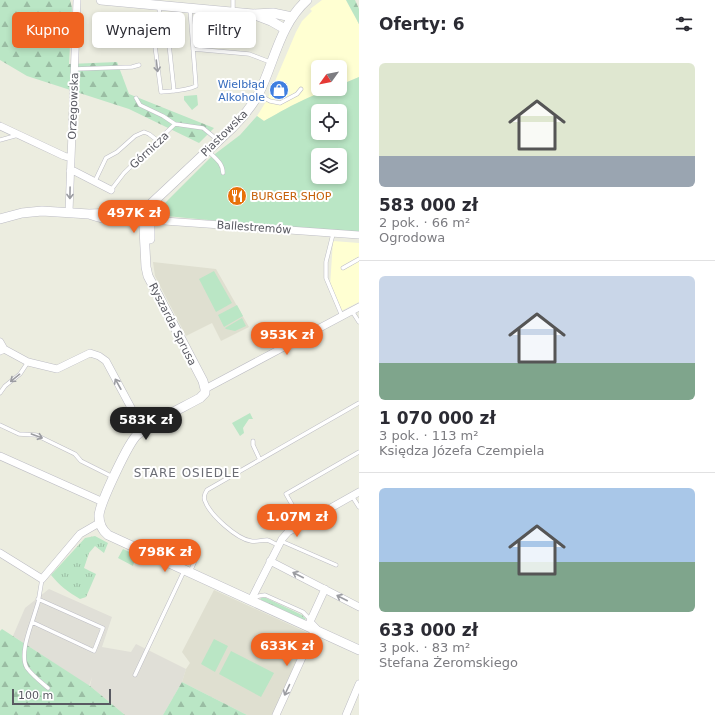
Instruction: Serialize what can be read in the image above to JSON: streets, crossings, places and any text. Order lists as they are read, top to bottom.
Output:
{
  "streets": {
    "street": [
      "Orzegowska",
      "Piastowska",
      "Ballestremów",
      "Ryszarda Sprusa"
    ],
    "lane": ["Górnicza"]
  },
  "crossings": [
    ["Piastowska", "Ryszarda Sprusa"],
    ["Ballestremów", "Ryszarda Sprusa"]
  ],
  "districts": ["STARE OSIEDLE"],
  "places": {
    "shop": ["Wielbłąd Alkohole"],
    "restaurant": ["BURGER SHOP"]
  },
  "scale_bar": "100 m",
  "north": "bottom left",
  "page": {
    "heading": "Oferty: 6",
    "chip": ["Kupno", "Wynajem", "Filtry"],
    "list": [
      {
        "name": "583 000 zł",
        "note": "2 pok. · 66 m² · Ogrodowa"
      },
      {
        "name": "1 070 000 zł",
        "note": "3 pok. · 113 m² · Księdza Józefa Czempiela"
      },
      {
        "name": "633 000 zł",
        "note": "3 pok. · 83 m² · Stefana Żeromskiego"
      }
    ],
    "price": [
      "497K zł",
      "953K zł",
      "583K zł",
      "1.07M zł",
      "798K zł",
      "633K zł"
    ],
    "scale": "100 m"
  }
}
